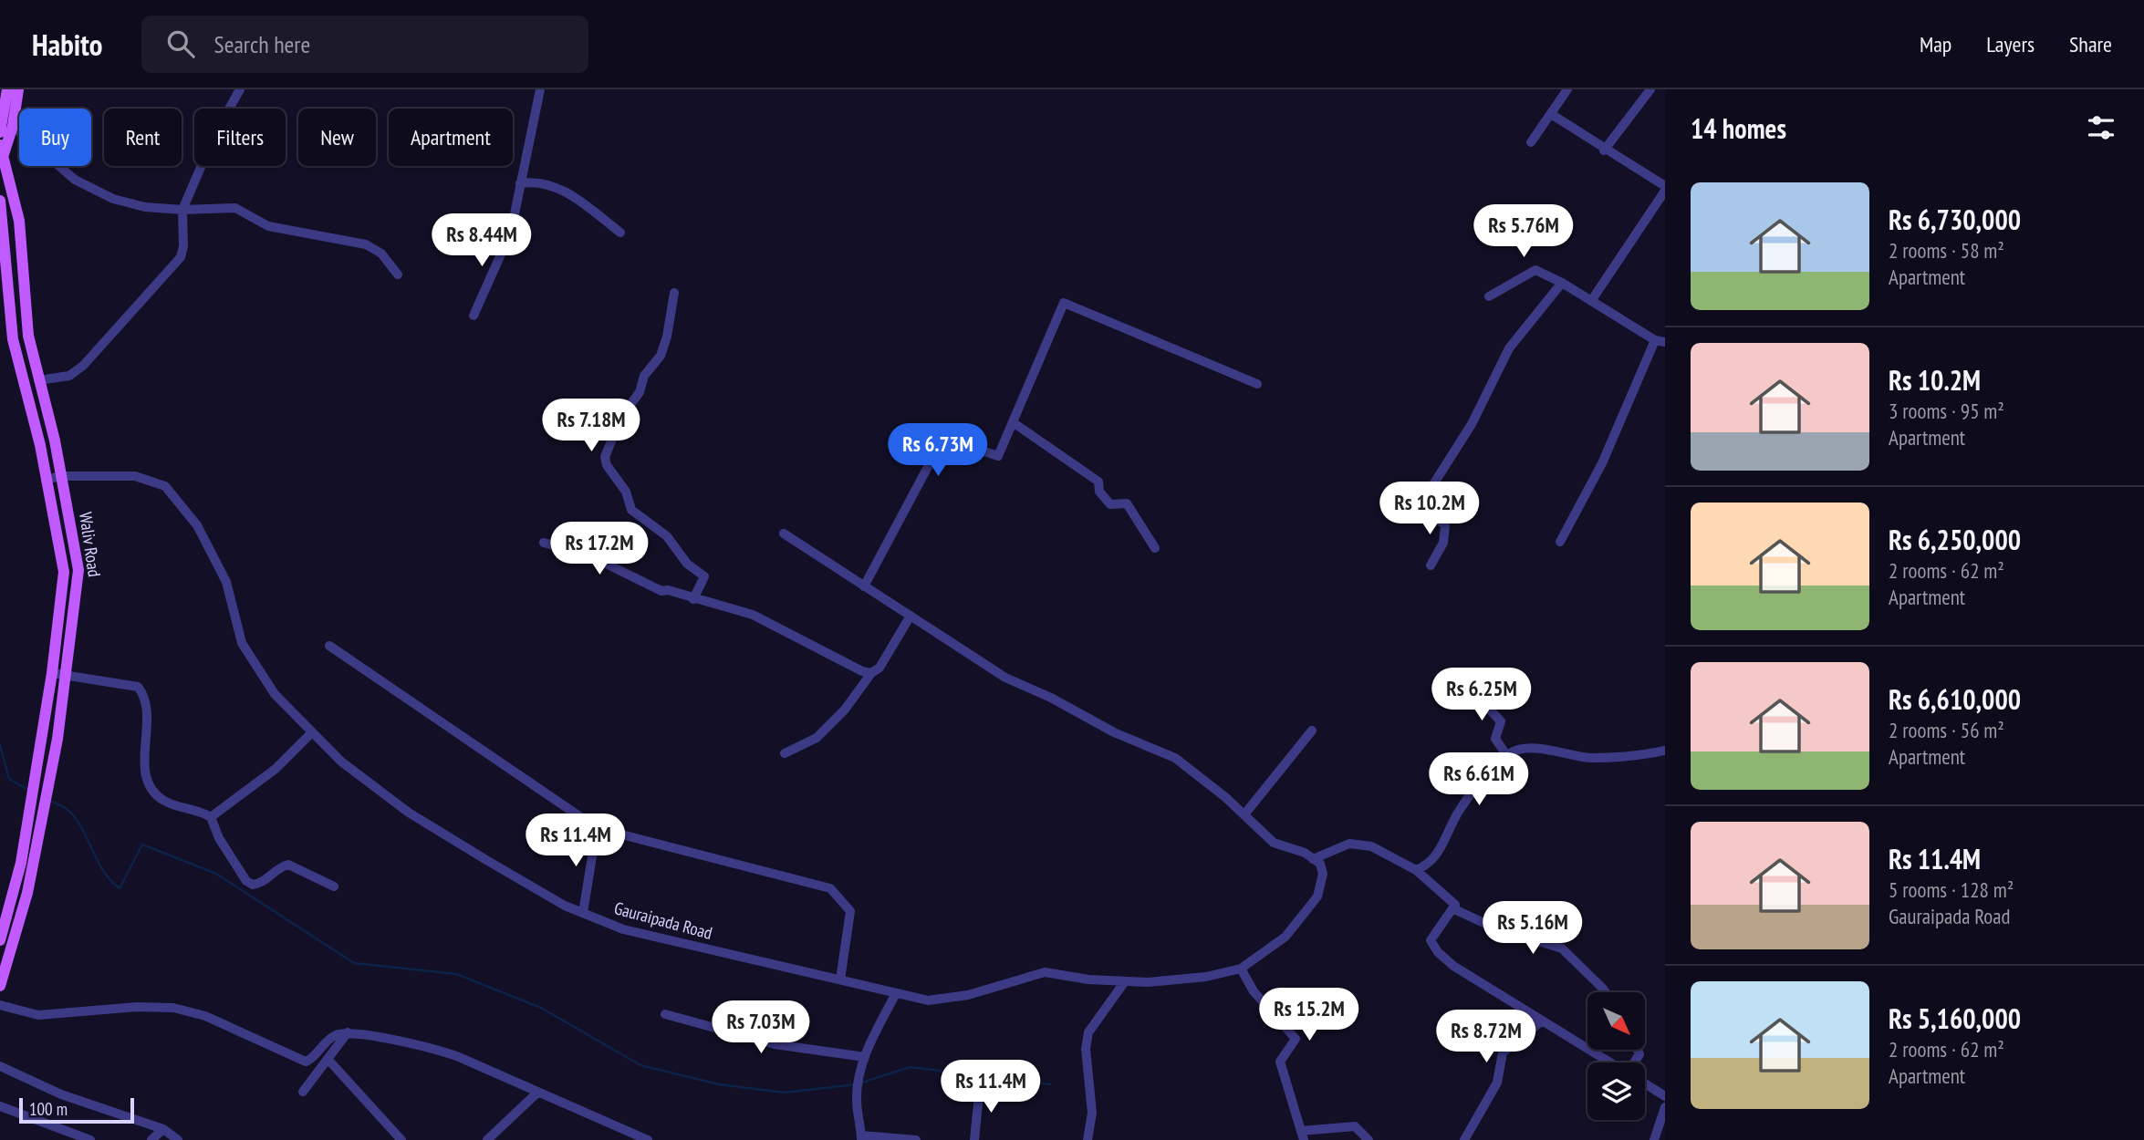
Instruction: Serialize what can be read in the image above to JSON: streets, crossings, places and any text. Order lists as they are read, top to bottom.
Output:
{
  "streets": {
    "main road": ["Waliv Road"],
    "street": ["Gauraipada Road"]
  },
  "crossings": [
    ["Waliv Road", "Gauraipada Road"]
  ],
  "scale_bar": "100 m",
  "north": "bottom right",
  "page": {
    "header": "Habito",
    "search": "Search here",
    "nav": ["Map", "Layers", "Share"],
    "heading": "14 homes",
    "chip": [
      "Buy",
      "Rent",
      "Filters",
      "New",
      "Apartment"
    ],
    "list": [
      {
        "name": "Rs 6,730,000",
        "note": "2 rooms · 58 m² · Apartment"
      },
      {
        "name": "Rs 10.2M",
        "note": "3 rooms · 95 m² · Apartment"
      },
      {
        "name": "Rs 6,250,000",
        "note": "2 rooms · 62 m² · Apartment"
      },
      {
        "name": "Rs 6,610,000",
        "note": "2 rooms · 56 m² · Apartment"
      },
      {
        "name": "Rs 11.4M",
        "note": "5 rooms · 128 m² · Gauraipada Road"
      },
      {
        "name": "Rs 5,160,000",
        "note": "2 rooms · 62 m² · Apartment"
      }
    ],
    "price": [
      "Rs 5.76M",
      "Rs 8.44M",
      "Rs 7.18M",
      "Rs 6.73M",
      "Rs 10.2M",
      "Rs 17.2M",
      "Rs 6.25M",
      "Rs 6.61M",
      "Rs 11.4M",
      "Rs 5.16M",
      "Rs 15.2M",
      "Rs 7.03M",
      "Rs 8.72M",
      "Rs 11.4M"
    ],
    "scale": "100 m"
  }
}
